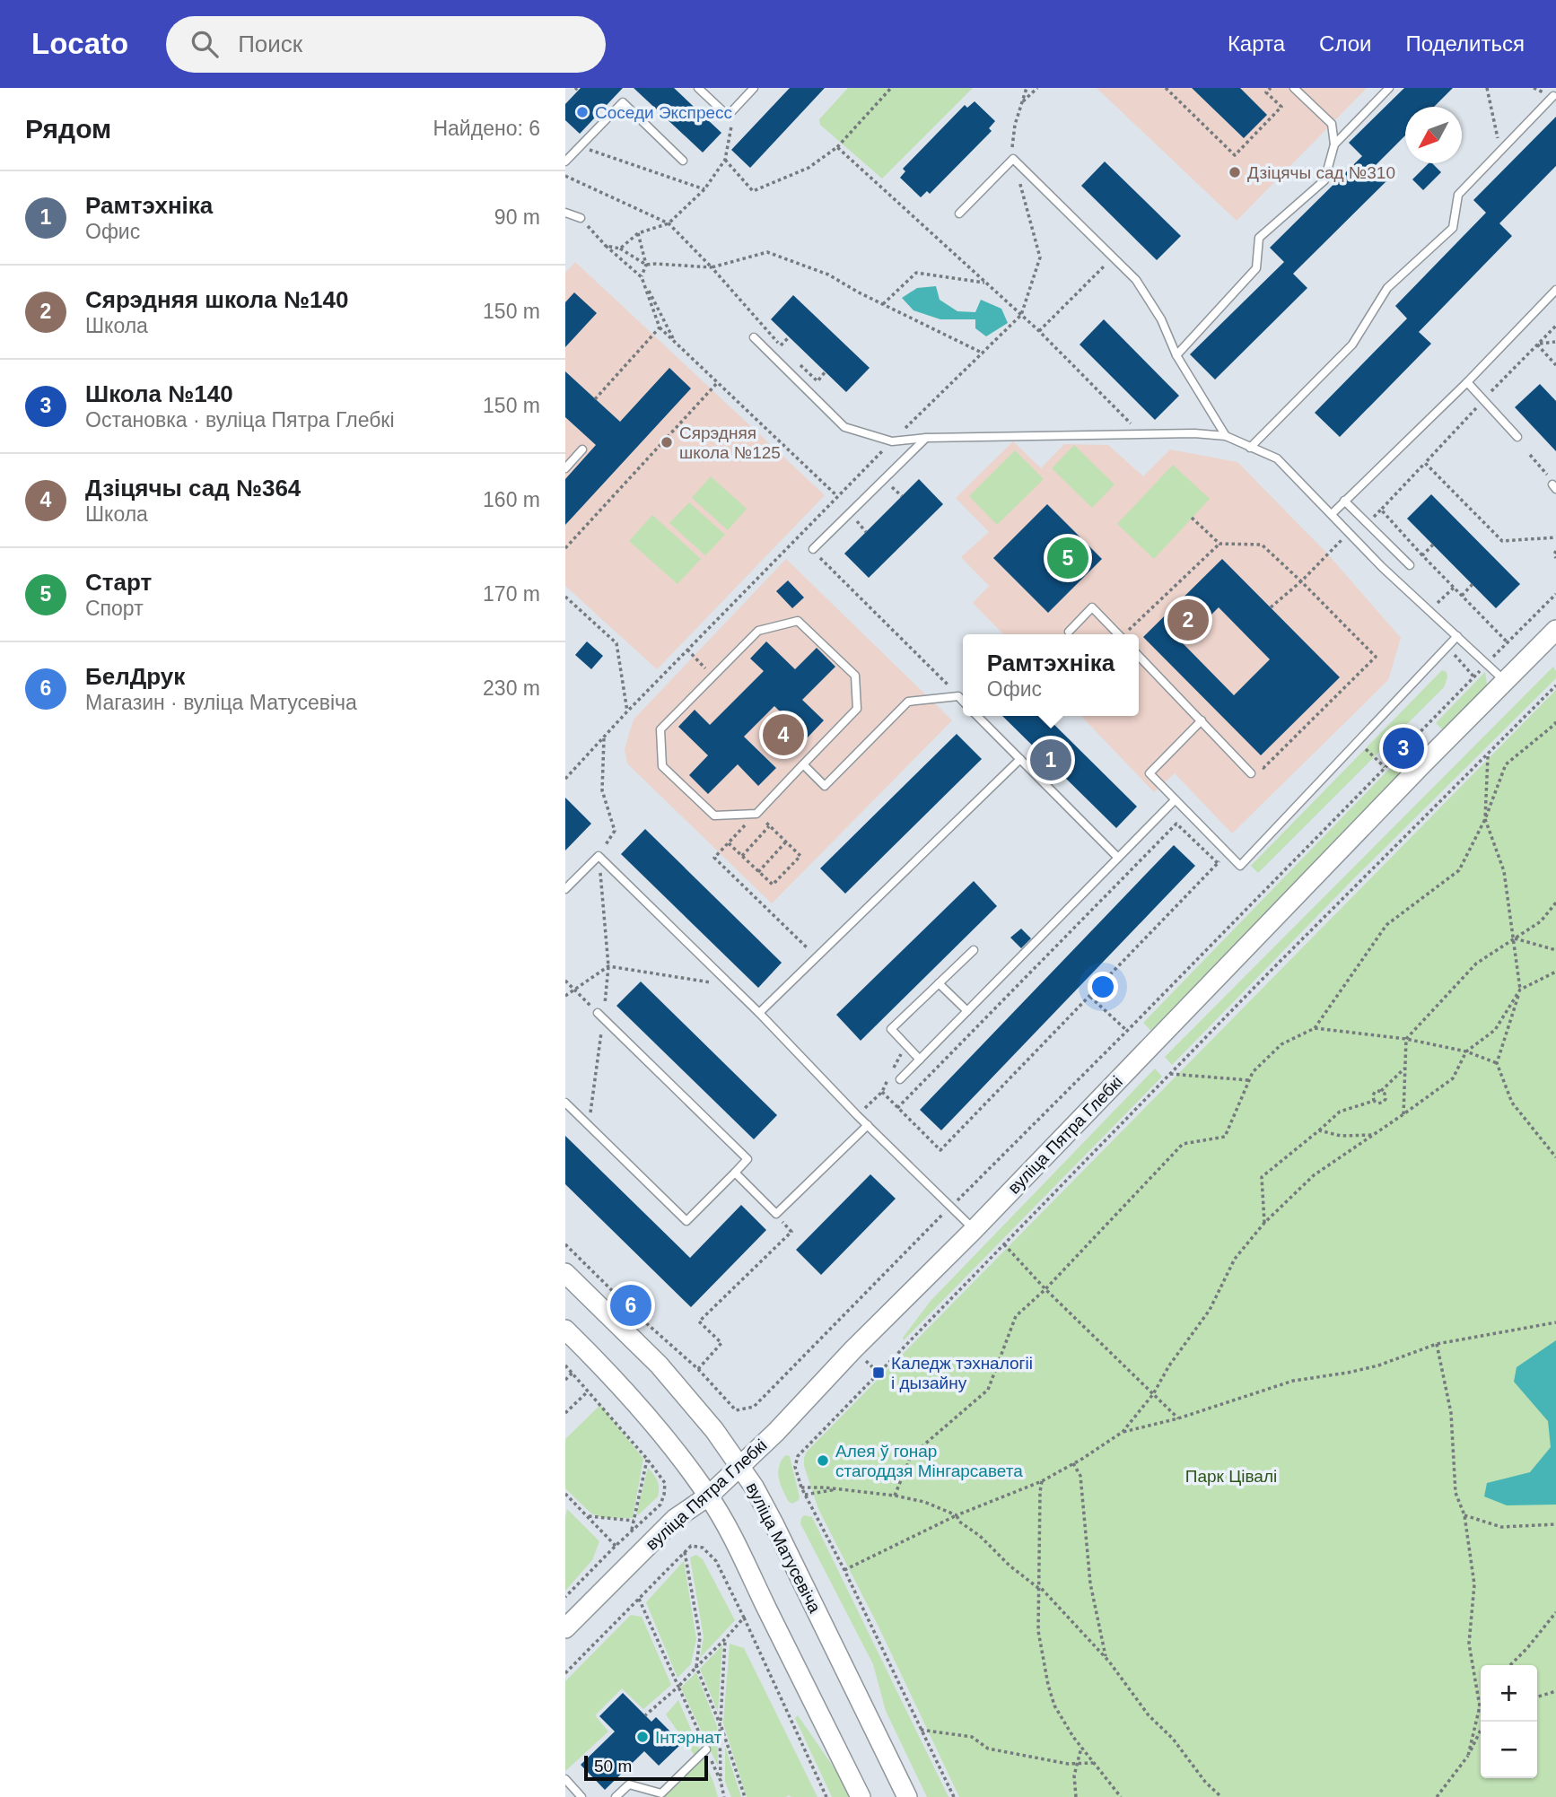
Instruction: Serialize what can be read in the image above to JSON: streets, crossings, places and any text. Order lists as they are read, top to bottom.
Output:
{
  "streets": {
    "main road": ["вуліца Пятра Глебкі", "вуліца Матусевіча"]
  },
  "crossings": [
    ["вуліца Пятра Глебкі", "вуліца Матусевіча"]
  ],
  "parks": ["Парк Цівалі"],
  "places": {
    "other": [
      "Соседи Экспресс",
      "Дзіцячы сад №310",
      "Сярэдняя школа №125",
      "Алея ў гонар стагоддзя Мінгарсавета",
      "Інтэрнат"
    ],
    "transit": ["Каледж тэхналогіі і дызайну"]
  },
  "scale_bar": "50 m",
  "north": "bottom left",
  "page": {
    "header": "Locato",
    "search": "Поиск",
    "nav": ["Карта", "Слои", "Поделиться"],
    "heading": ["Рядом", "Найдено: 6"],
    "list": [
      {
        "mark": "1",
        "name": "Рамтэхніка",
        "note": "Офис",
        "value": "90 m"
      },
      {
        "mark": "2",
        "name": "Сярэдняя школа №140",
        "note": "Школа",
        "value": "150 m"
      },
      {
        "mark": "3",
        "name": "Школа №140",
        "note": "Остановка · вуліца Пятра Глебкі",
        "value": "150 m"
      },
      {
        "mark": "4",
        "name": "Дзіцячы сад №364",
        "note": "Школа",
        "value": "160 m"
      },
      {
        "mark": "5",
        "name": "Старт",
        "note": "Спорт",
        "value": "170 m"
      },
      {
        "mark": "6",
        "name": "БелДрук",
        "note": "Магазин · вуліца Матусевіча",
        "value": "230 m"
      }
    ],
    "pins": [
      "5",
      "2",
      "4",
      "3",
      "1",
      "6"
    ],
    "popup": ["Рамтэхніка", "Офис"],
    "map_buttons": ["+", "−"],
    "scale": "50 m"
  }
}
